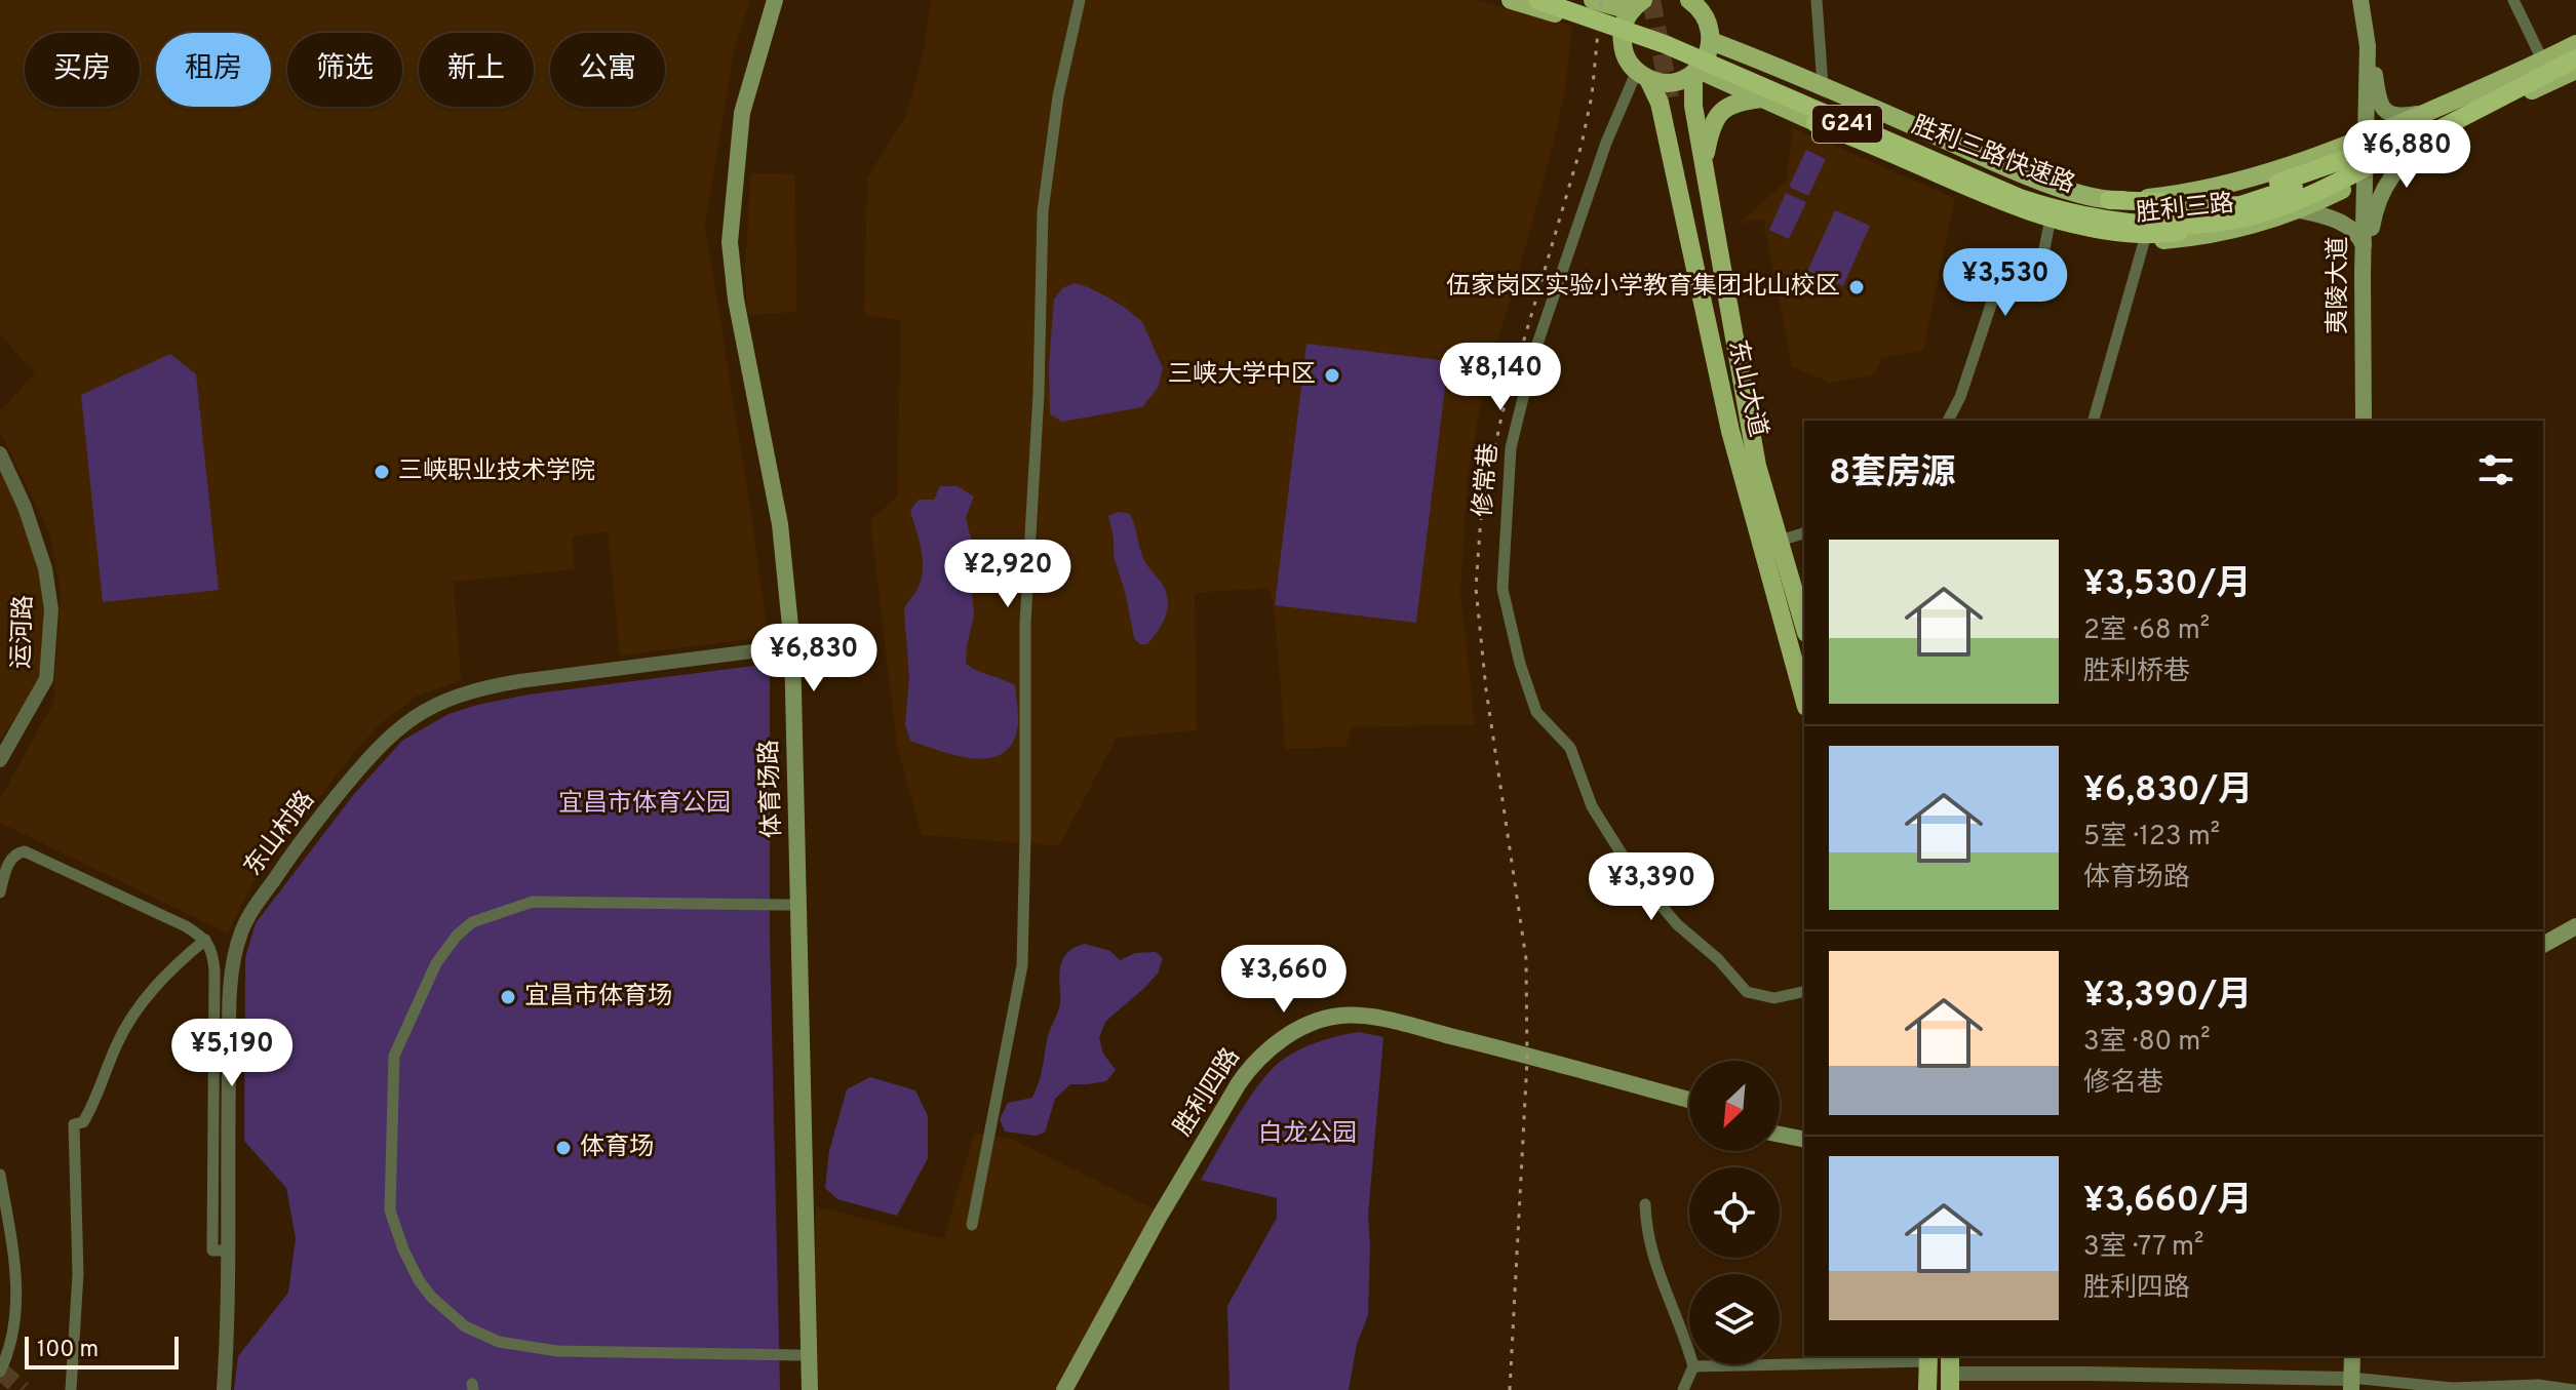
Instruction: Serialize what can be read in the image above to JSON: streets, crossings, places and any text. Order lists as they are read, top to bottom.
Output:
{
  "streets": {
    "highway": ["G241", "胜利三路快速路"],
    "main road": [
      "胜利三路",
      "夷陵大道",
      "东山大道",
      "体育场路",
      "胜利四路"
    ],
    "street": ["修常巷", "运河路", "东山村路"]
  },
  "crossings": [
    ["G241", "胜利三路快速路"],
    ["G241", "胜利三路"],
    ["G241", "夷陵大道"],
    ["胜利三路", "夷陵大道"],
    ["胜利三路", "东山大道"],
    ["东山大道", "修常巷"],
    ["体育场路", "东山村路"]
  ],
  "parks": ["宜昌市体育公园", "白龙公园"],
  "places": [
    "伍家岗区实验小学教育集团北山校区",
    "三峡大学中区",
    "三峡职业技术学院",
    "宜昌市体育场",
    "体育场"
  ],
  "scale_bar": "100 m",
  "north": "bottom left",
  "page": {
    "chip": [
      "买房",
      "租房",
      "筛选",
      "新上",
      "公寓"
    ],
    "price": [
      "¥6,880",
      "¥3,530",
      "¥8,140",
      "¥2,920",
      "¥6,830",
      "¥3,390",
      "¥3,660",
      "¥5,190"
    ],
    "heading": "8套房源",
    "list": [
      {
        "name": "¥3,530/月",
        "note": "2室 · 68 m² · 胜利桥巷"
      },
      {
        "name": "¥6,830/月",
        "note": "5室 · 123 m² · 体育场路"
      },
      {
        "name": "¥3,390/月",
        "note": "3室 · 80 m² · 修名巷"
      },
      {
        "name": "¥3,660/月",
        "note": "3室 · 77 m² · 胜利四路"
      }
    ],
    "scale": "100 m"
  }
}
